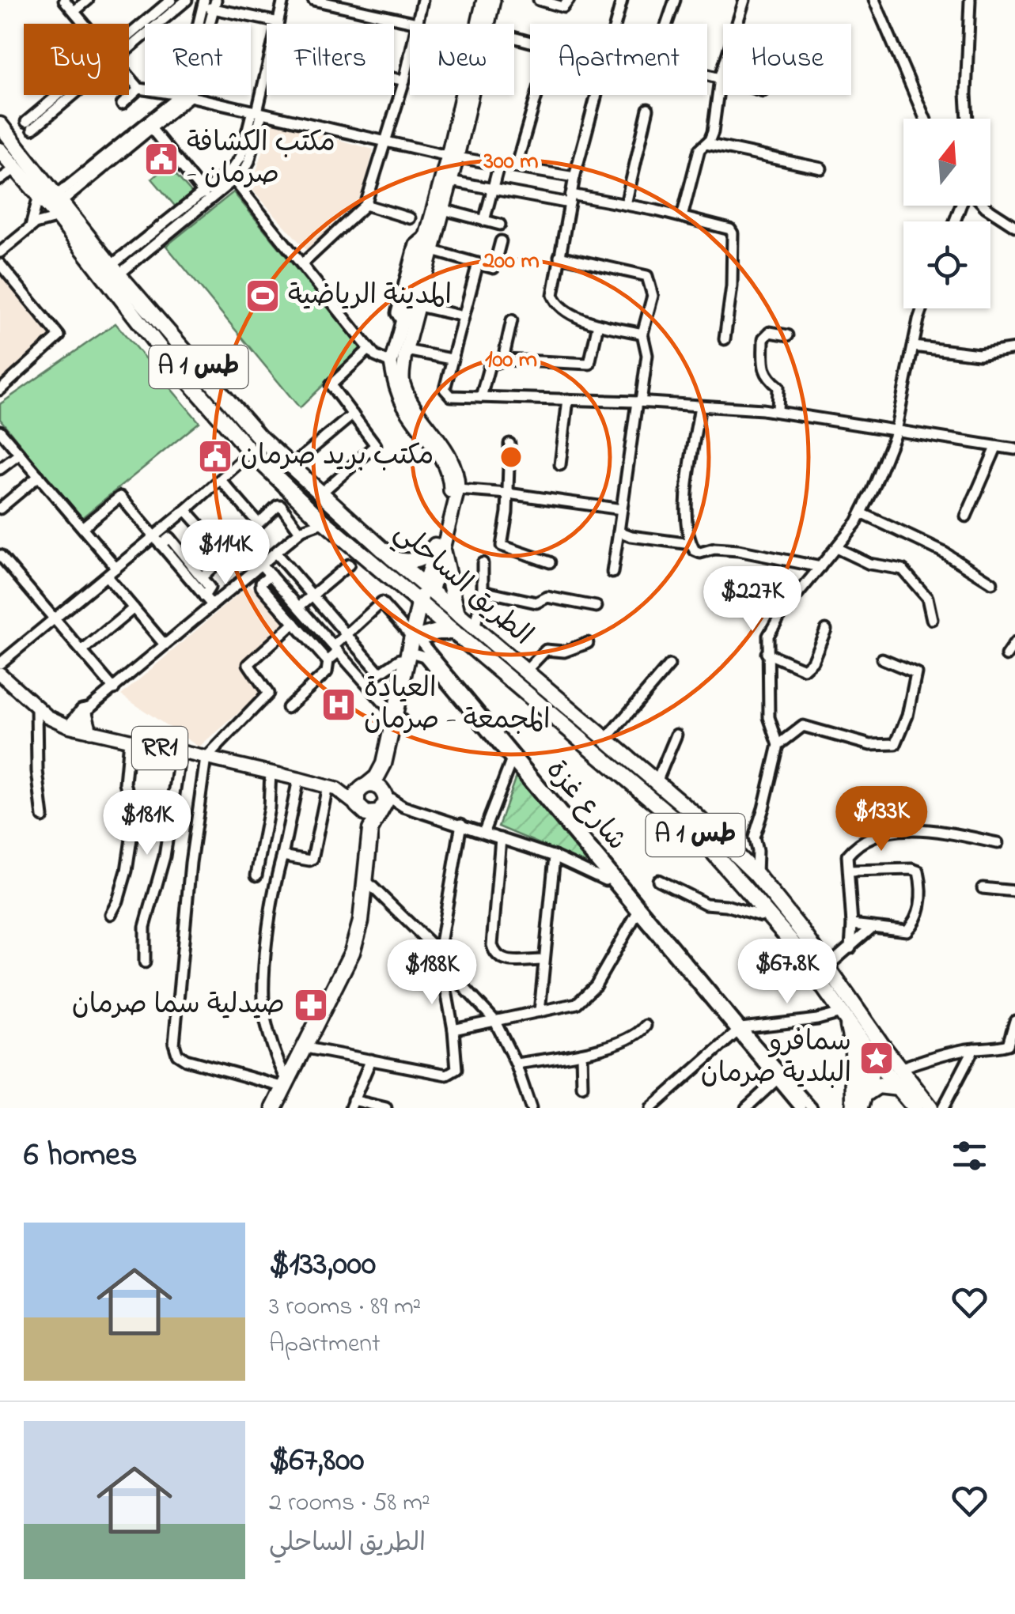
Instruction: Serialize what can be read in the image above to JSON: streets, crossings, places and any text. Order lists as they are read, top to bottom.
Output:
{
  "streets": {
    "highway": ["A 1 طس", "الطريق الساحلي"],
    "main road": ["RR1"],
    "street": ["شارع غزة"]
  },
  "places": {
    "public building": ["مكتب الكشافة - صرمان", "مكتب بريد صرمان"],
    "sports": ["المدينة الرياضية"],
    "hospital": ["العيادة المجمعة - صرمان"],
    "pharmacy": ["صيدلية سما صرمان"],
    "place": ["سمافرو البلدية صرمان"]
  },
  "north": "top",
  "page": {
    "chip": [
      "Buy",
      "Rent",
      "Filters",
      "New",
      "Apartment",
      "House"
    ],
    "price": [
      "$114K",
      "$227K",
      "$133K",
      "$181K",
      "$67.8K",
      "$188K"
    ],
    "heading": "6 homes",
    "list": [
      {
        "name": "$133,000",
        "note": "3 rooms · 89 m² · Apartment"
      },
      {
        "name": "$67,800",
        "note": "2 rooms · 58 m² · الطريق الساحلي"
      }
    ]
  },
  "rings": ["300 m", "200 m", "100 m"]
}
